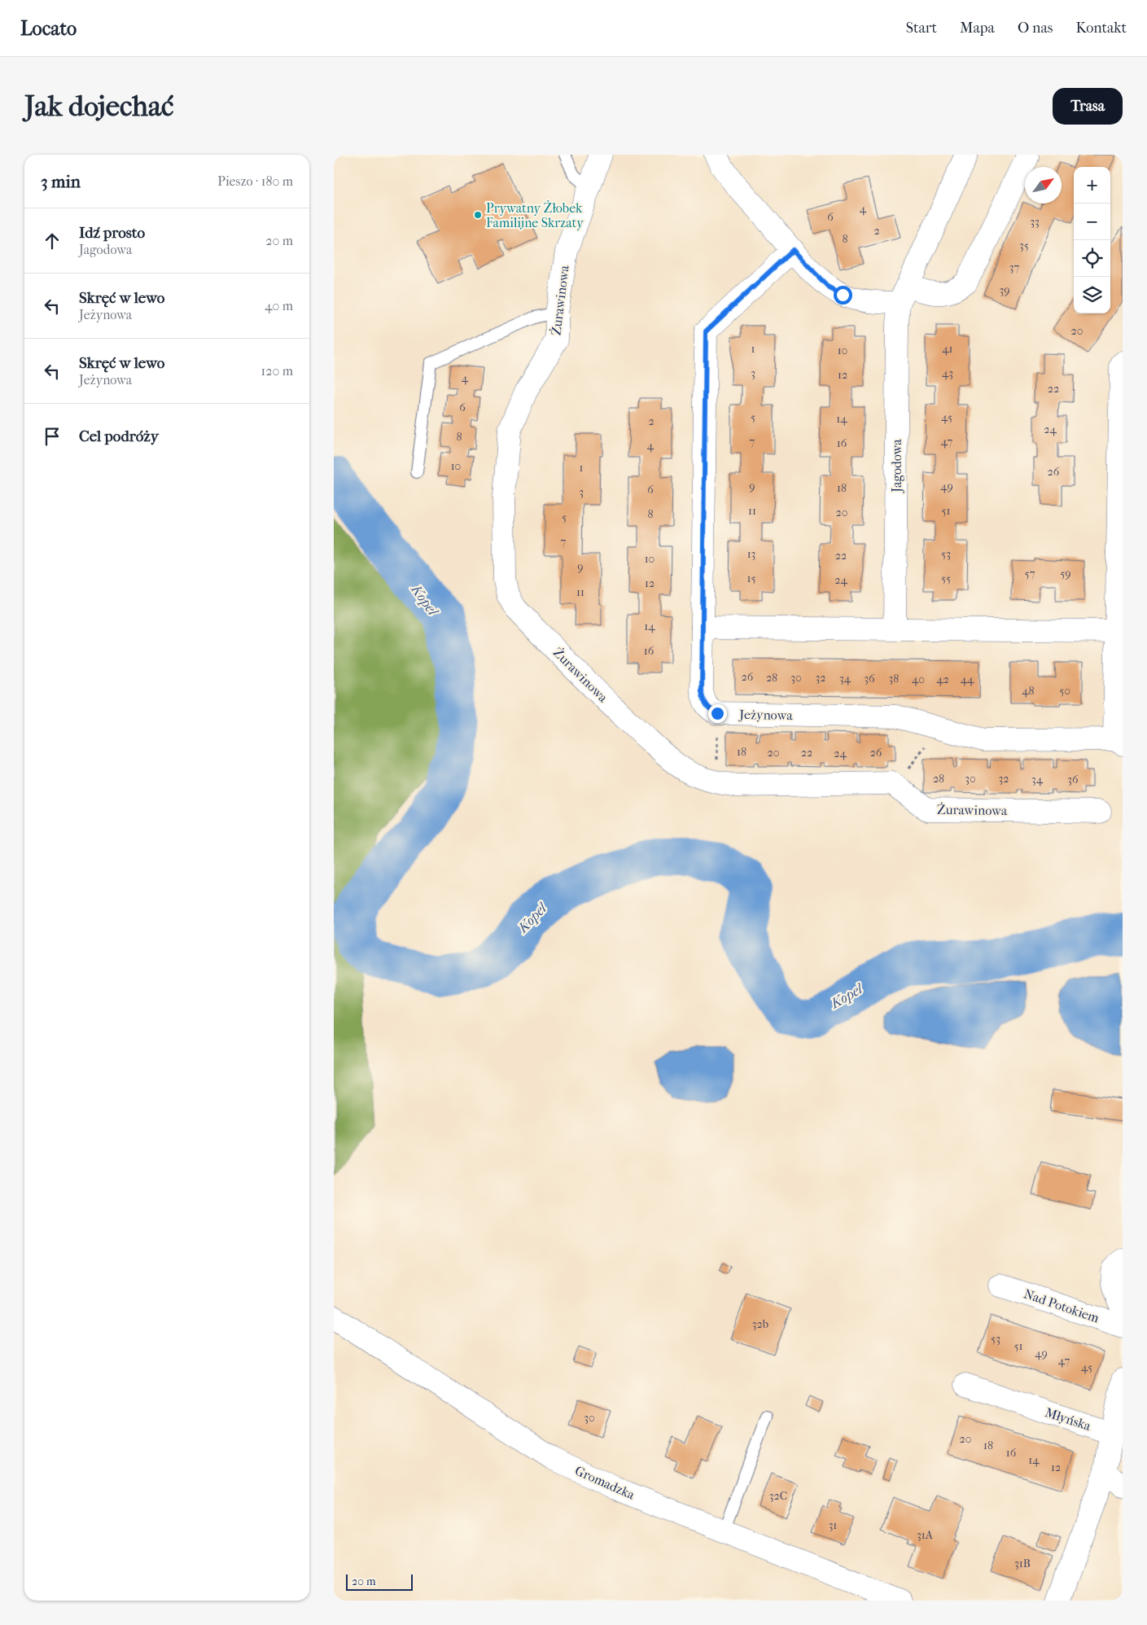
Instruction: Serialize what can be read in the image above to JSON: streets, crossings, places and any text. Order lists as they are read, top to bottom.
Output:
{
  "streets": {
    "street": [
      "Żurawinowa",
      "Jagodowa",
      "Jeżynowa",
      "Nad Potokiem",
      "Młyńska",
      "Gromadzka"
    ]
  },
  "water": ["Kopel"],
  "places": ["Prywatny Żłobek Familijne Skrzaty"],
  "house_numbers": [
    "4",
    "6",
    "33",
    "2",
    "8",
    "35",
    "37",
    "39",
    "20",
    "1",
    "41",
    "10",
    "3",
    "43",
    "12",
    "4",
    "22",
    "6",
    "5",
    "45",
    "14",
    "2",
    "24",
    "8",
    "7",
    "47",
    "16",
    "4",
    "10",
    "1",
    "26",
    "9",
    "49",
    "18",
    "6",
    "3",
    "11",
    "51",
    "20",
    "8",
    "5",
    "7",
    "13",
    "53",
    "22",
    "10",
    "9",
    "57",
    "59",
    "15",
    "55",
    "24",
    "12",
    "11",
    "14",
    "16",
    "26",
    "28",
    "30",
    "32",
    "34",
    "36",
    "38",
    "40",
    "42",
    "44",
    "48",
    "50",
    "18",
    "20",
    "22",
    "26",
    "24",
    "28",
    "30",
    "32",
    "34",
    "36",
    "32b",
    "53",
    "51",
    "49",
    "47",
    "45",
    "30",
    "20",
    "18",
    "16",
    "14",
    "12",
    "32C",
    "31",
    "31A",
    "31B"
  ],
  "scale_bar": "20 m",
  "north": "top right",
  "page": {
    "header": "Locato",
    "nav": [
      "Start",
      "Mapa",
      "O nas",
      "Kontakt"
    ],
    "buttons": "Trasa",
    "title": "Jak dojechać",
    "heading": ["3 min", "Pieszo · 180 m"],
    "map_buttons": ["+", "−"],
    "list": [
      ["Idź prosto", "Jagodowa", "20 m"],
      ["Skręć w lewo", "Jeżynowa", "40 m"],
      ["Skręć w lewo", "Jeżynowa", "120 m"],
      "Cel podróży"
    ],
    "scale": "20 m"
  }
}
